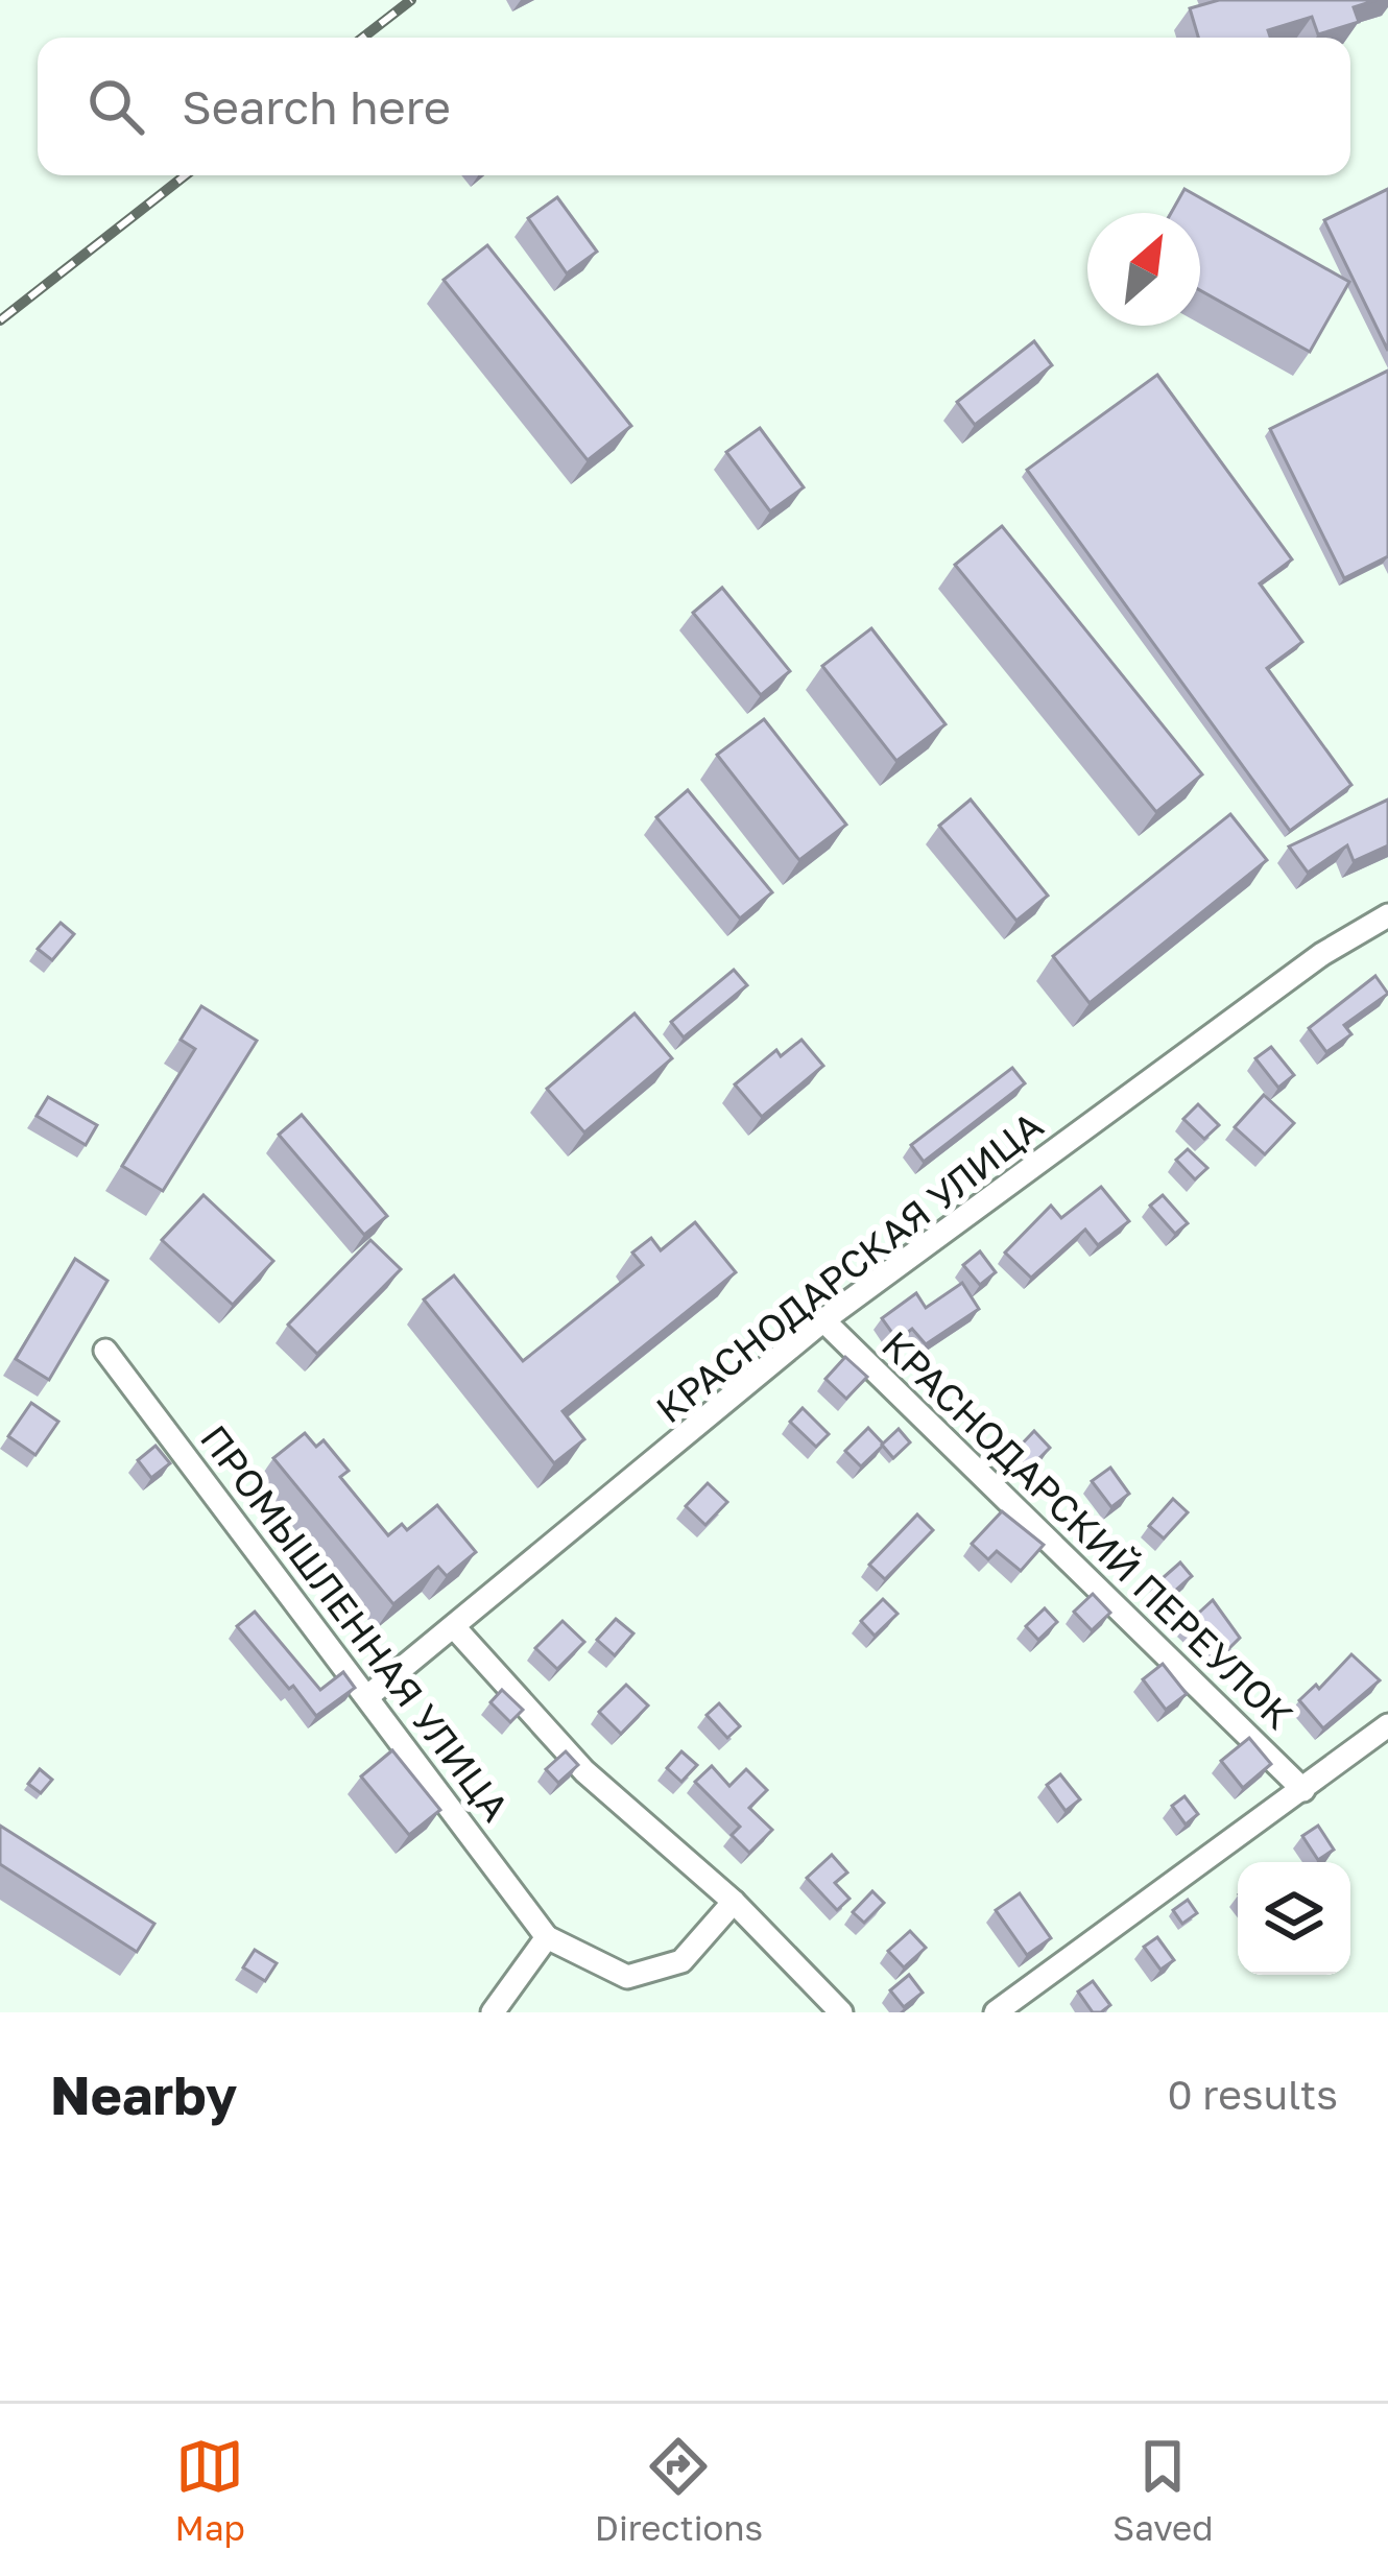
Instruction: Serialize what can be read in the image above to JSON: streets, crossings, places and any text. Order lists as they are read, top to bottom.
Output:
{
  "streets": {
    "street": ["КРАСНОДАРСКАЯ УЛИЦА", "КРАСНОДАРСКИЙ ПЕРЕУЛОК", "ПРОМЫШЛЕННАЯ УЛИЦА"]
  },
  "crossings": [
    ["КРАСНОДАРСКАЯ УЛИЦА", "КРАСНОДАРСКИЙ ПЕРЕУЛОК"],
    ["КРАСНОДАРСКАЯ УЛИЦА", "ПРОМЫШЛЕННАЯ УЛИЦА"]
  ],
  "north": "top right",
  "page": {
    "search": "Search here",
    "heading": ["Nearby", "0 results"],
    "nav": ["Map", "Directions", "Saved"]
  }
}
